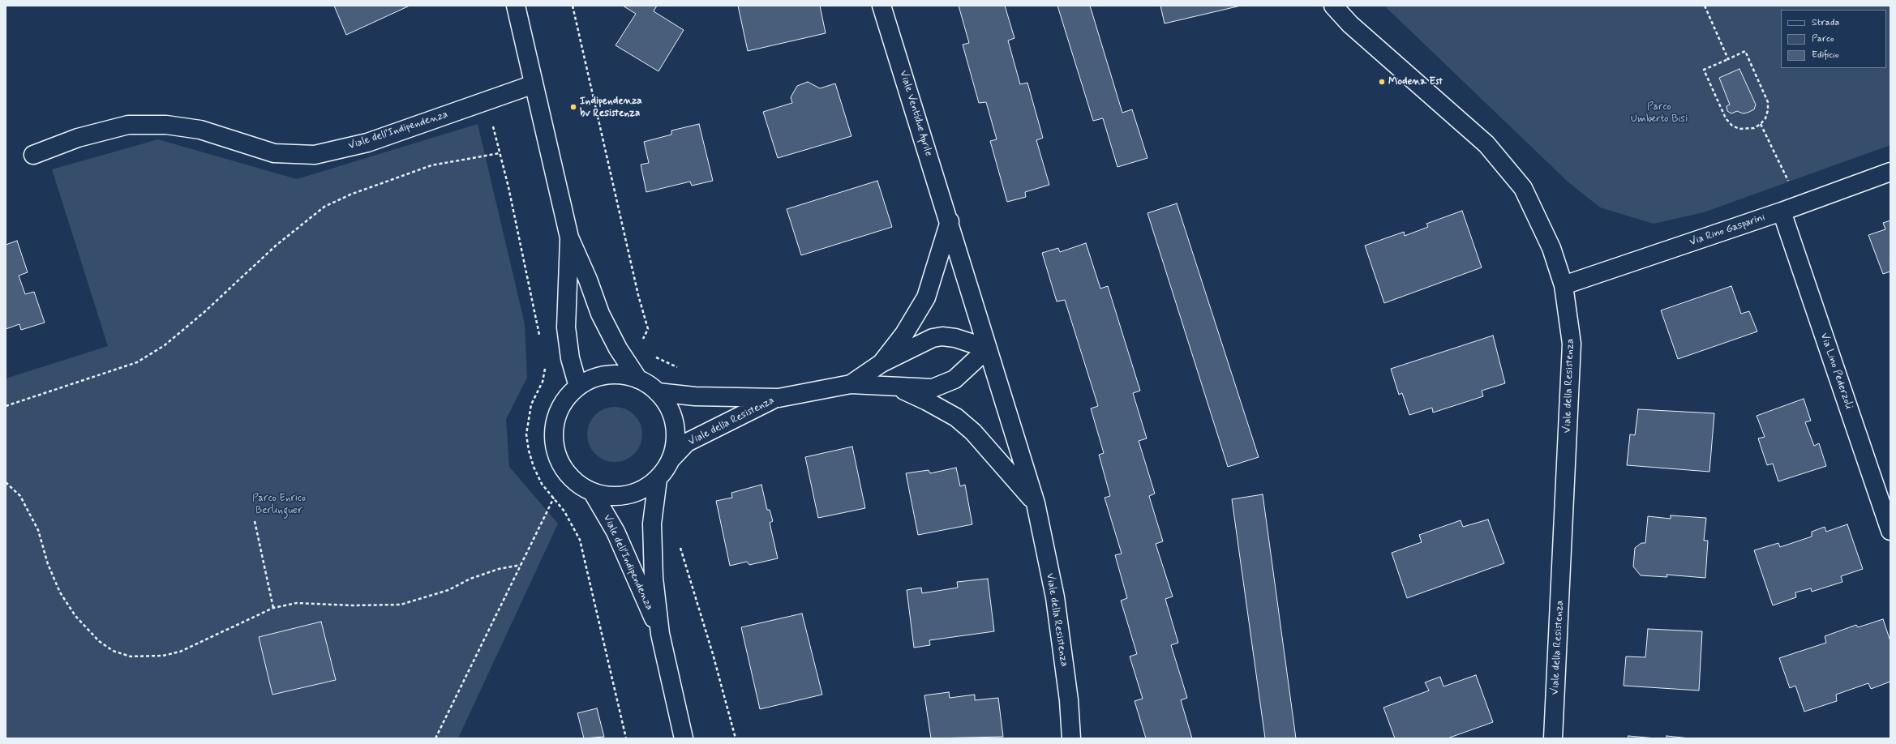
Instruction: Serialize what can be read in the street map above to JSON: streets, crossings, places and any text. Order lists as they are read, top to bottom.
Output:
{
  "streets": {
    "street": [
      "Viale Ventidue Aprile",
      "Viale dell'Indipendenza",
      "Via Rino Gasparini",
      "Via Lino Pederzoli",
      "Viale della Resistenza"
    ]
  },
  "crossings": [
    ["Viale Ventidue Aprile", "Viale della Resistenza"],
    ["Via Rino Gasparini", "Via Lino Pederzoli"],
    ["Via Rino Gasparini", "Viale della Resistenza"]
  ],
  "parks": ["Parco Umberto Bisi", "Parco Enrico Berlinguer"],
  "places": ["Modena Est", "Indipendenza bv Resistenza"],
  "legend": ["Strada", "Parco", "Edificio"]
}
